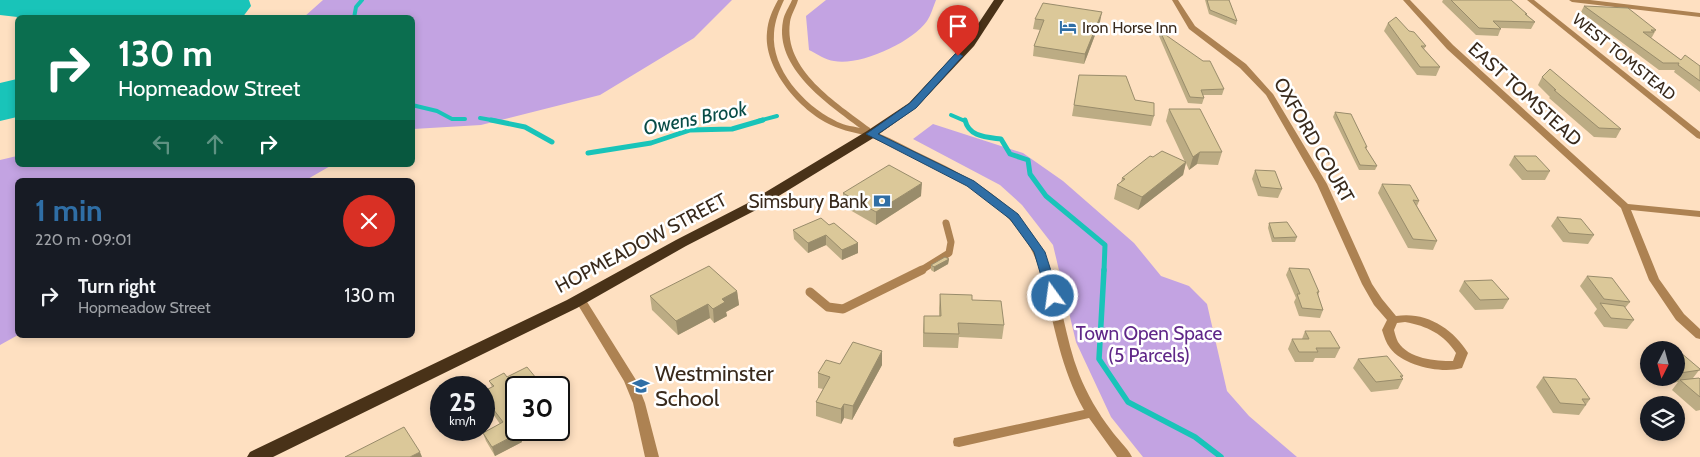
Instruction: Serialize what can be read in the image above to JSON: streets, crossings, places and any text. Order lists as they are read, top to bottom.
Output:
{
  "streets": {
    "highway": ["HOPMEADOW STREET"],
    "street": ["WEST TOMSTEAD", "EAST TOMSTEAD", "OXFORD COURT"]
  },
  "water": ["Owens Brook"],
  "parks": ["Town Open Space (5 Parcels)"],
  "places": {
    "hotel": ["Iron Horse Inn"],
    "bank": ["Simsbury Bank"],
    "school or university": ["Westminster School"]
  },
  "north": "bottom",
  "page": {
    "turn": ["130 m", "Hopmeadow Street"],
    "heading": ["1 min", "220 m · 09:01"],
    "list": [
      {
        "name": "Turn right",
        "note": "Hopmeadow Street",
        "value": "130 m"
      }
    ],
    "speed": "25 km/h",
    "limit": "30"
  }
}
